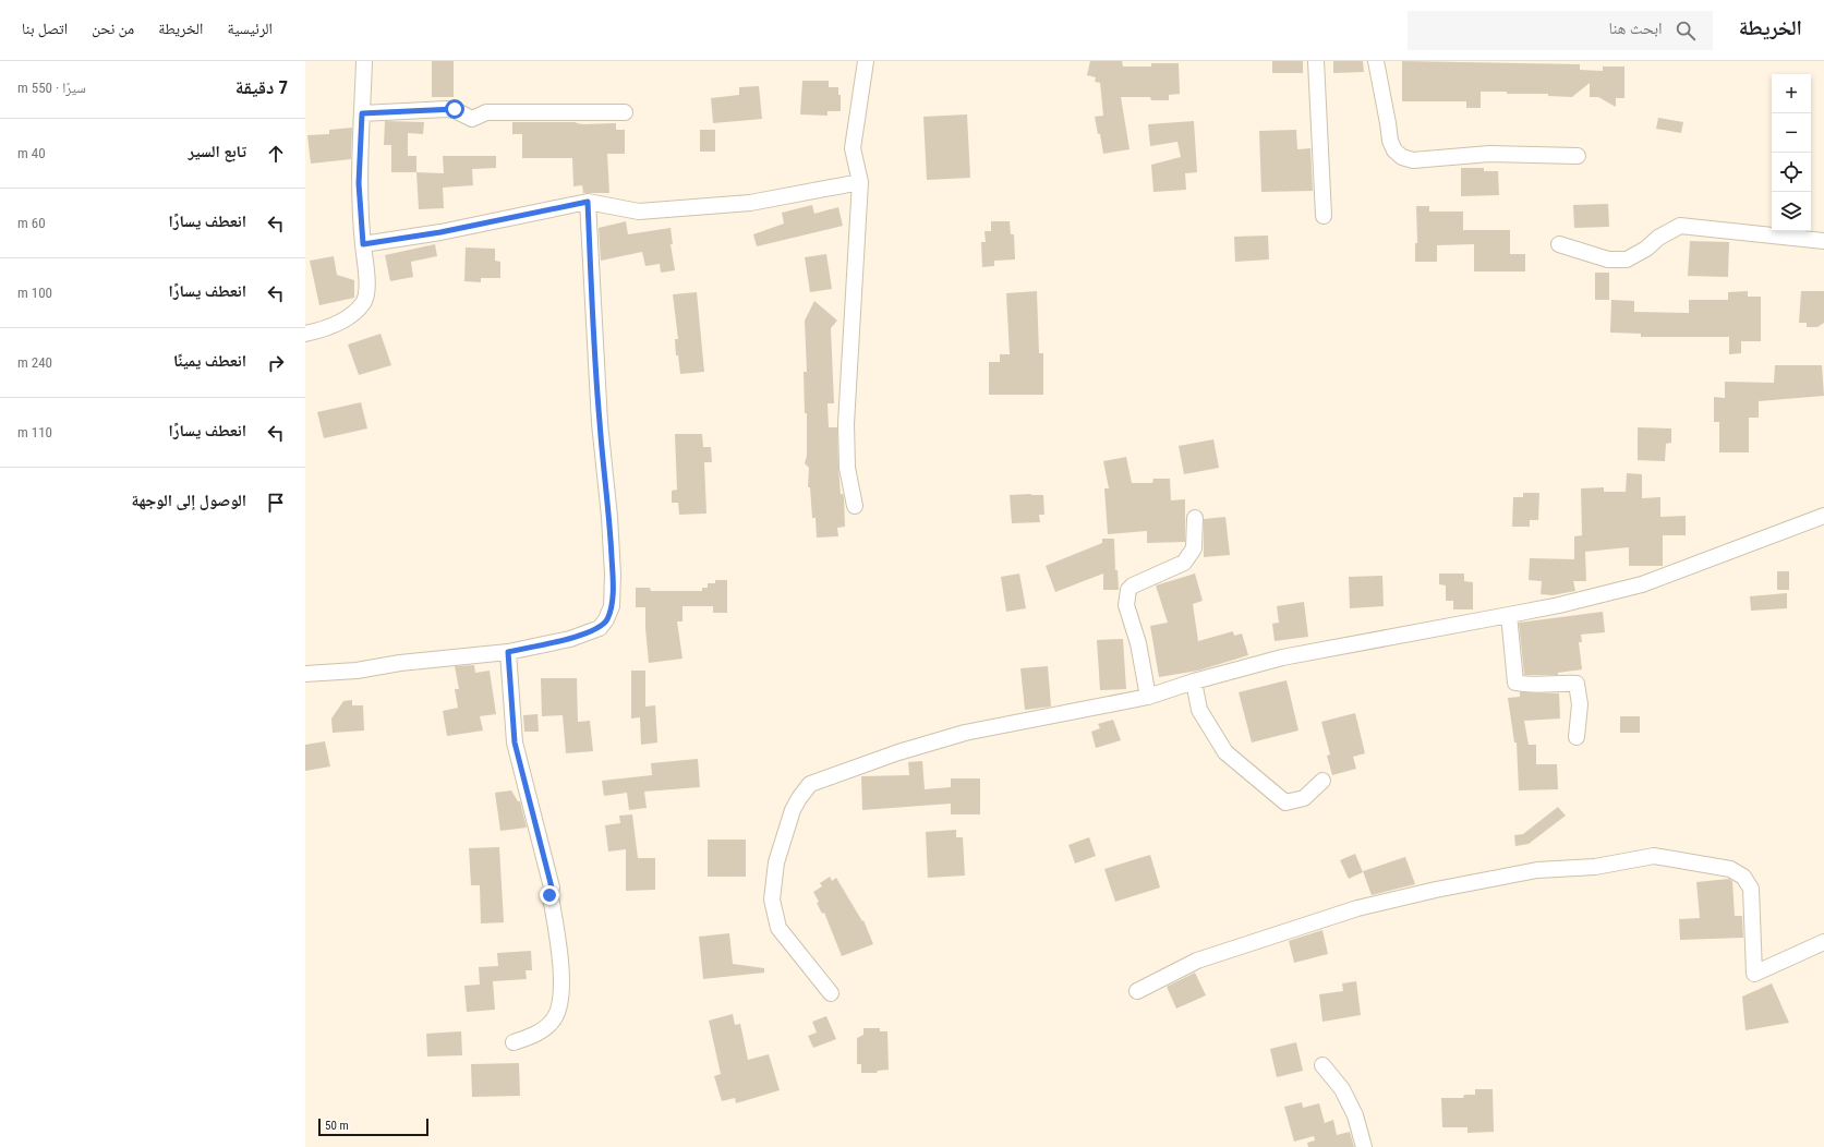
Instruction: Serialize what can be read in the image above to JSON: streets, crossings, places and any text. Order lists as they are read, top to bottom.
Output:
{
  "scale_bar": "50 m",
  "page": {
    "header": "الخريطة",
    "search": "ابحث هنا",
    "nav": [
      "الرئيسية",
      "الخريطة",
      "من نحن",
      "اتصل بنا"
    ],
    "heading": ["7 دقيقة", "سيرًا · 550 m"],
    "map_buttons": ["+", "−"],
    "list": [
      ["تابع السير", "40 m"],
      ["انعطف يسارًا", "60 m"],
      ["انعطف يسارًا", "100 m"],
      ["انعطف يمينًا", "240 m"],
      ["انعطف يسارًا", "110 m"],
      "الوصول إلى الوجهة"
    ],
    "scale": "50 m"
  }
}
